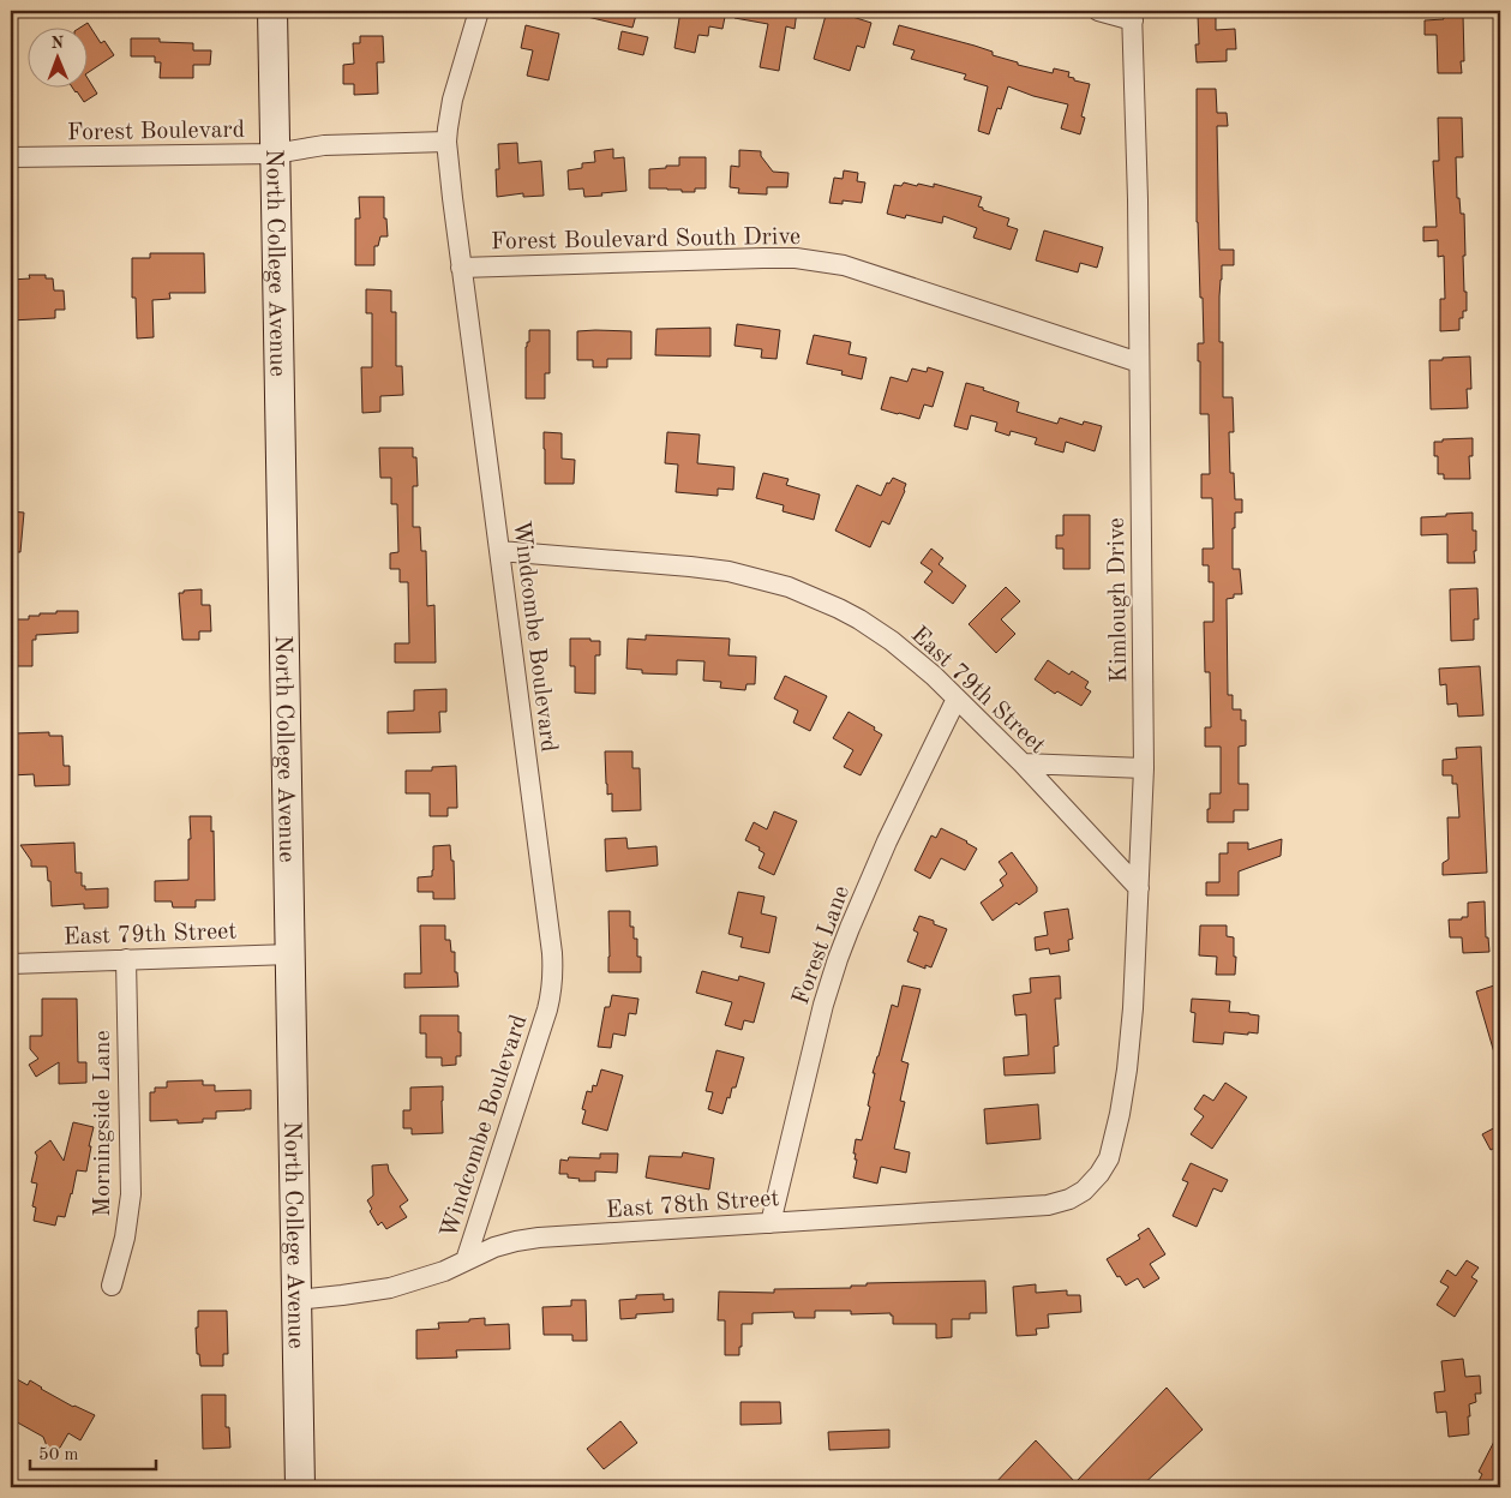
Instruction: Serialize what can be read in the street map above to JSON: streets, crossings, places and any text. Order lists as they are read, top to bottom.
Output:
{
  "streets": {
    "main road": ["North College Avenue"],
    "street": [
      "Forest Boulevard",
      "Forest Boulevard South Drive",
      "Kimlough Drive",
      "Windcombe Boulevard",
      "East 79th Street",
      "Forest Lane",
      "Morningside Lane",
      "East 78th Street"
    ]
  },
  "crossings": [
    ["Forest Boulevard", "North College Avenue"],
    ["Forest Boulevard", "Windcombe Boulevard"],
    ["Forest Boulevard South Drive", "Kimlough Drive"],
    ["Forest Boulevard South Drive", "Windcombe Boulevard"],
    ["North College Avenue", "East 79th Street"],
    ["North College Avenue", "East 78th Street"],
    ["Kimlough Drive", "East 79th Street"],
    ["Kimlough Drive", "East 78th Street"],
    ["Windcombe Boulevard", "East 79th Street"],
    ["Windcombe Boulevard", "East 78th Street"],
    ["East 79th Street", "Forest Lane"],
    ["East 79th Street", "Morningside Lane"],
    ["Forest Lane", "East 78th Street"]
  ],
  "scale_bar": "50 m",
  "north": "top"
}
